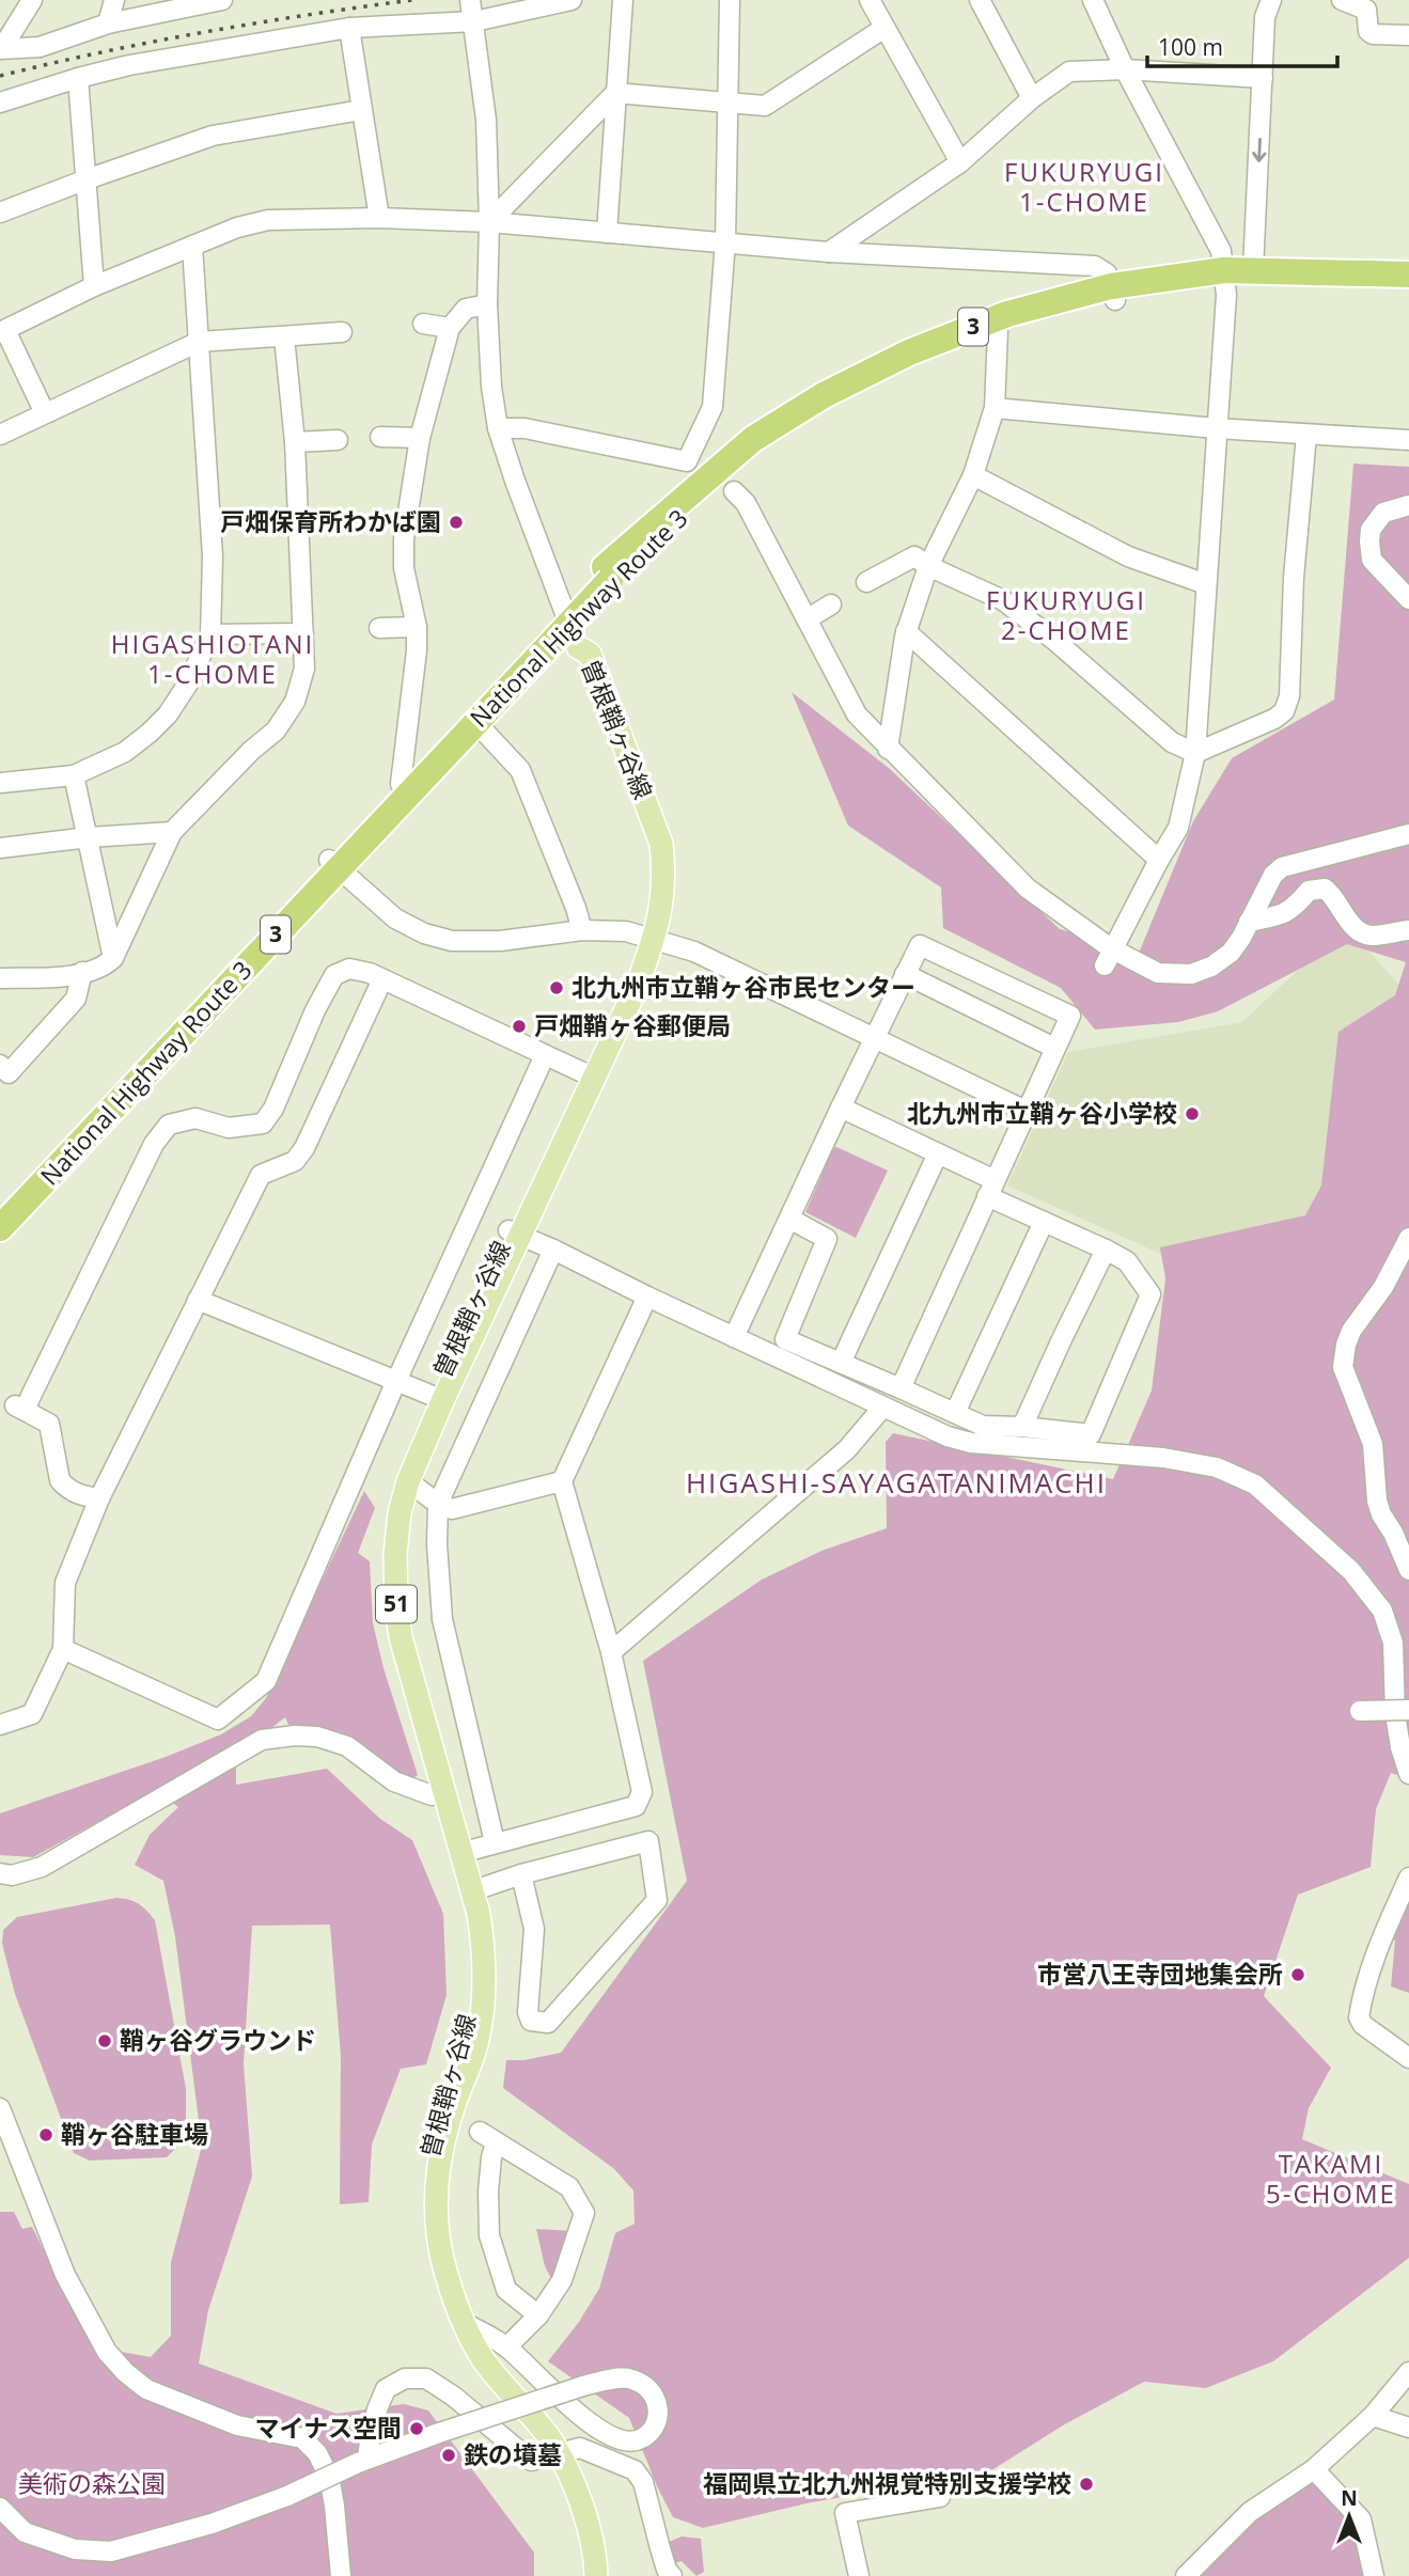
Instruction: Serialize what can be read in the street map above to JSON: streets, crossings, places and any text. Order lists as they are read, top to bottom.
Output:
{
  "streets": {
    "highway": ["3", "National Highway Route 3"],
    "main road": ["曽根鞘ヶ谷線", "51"]
  },
  "crossings": [
    ["National Highway Route 3", "曽根鞘ヶ谷線"]
  ],
  "districts": [
    "FUKURYUGI 1-CHOME",
    "FUKURYUGI 2-CHOME",
    "HIGASHIOTANI 1-CHOME",
    "HIGASHI-SAYAGATANIMACHI",
    "TAKAMI 5-CHOME"
  ],
  "parks": ["美術の森公園"],
  "places": [
    "戸畑保育所わかば園",
    "北九州市立鞘ヶ谷市民センター",
    "戸畑鞘ヶ谷郵便局",
    "北九州市立鞘ヶ谷小学校",
    "市営八王寺団地集会所",
    "鞘ヶ谷グラウンド",
    "鞘ヶ谷駐車場",
    "マイナス空間",
    "鉄の墳墓",
    "福岡県立北九州視覚特別支援学校"
  ],
  "scale_bar": "100 m",
  "north": "top"
}
